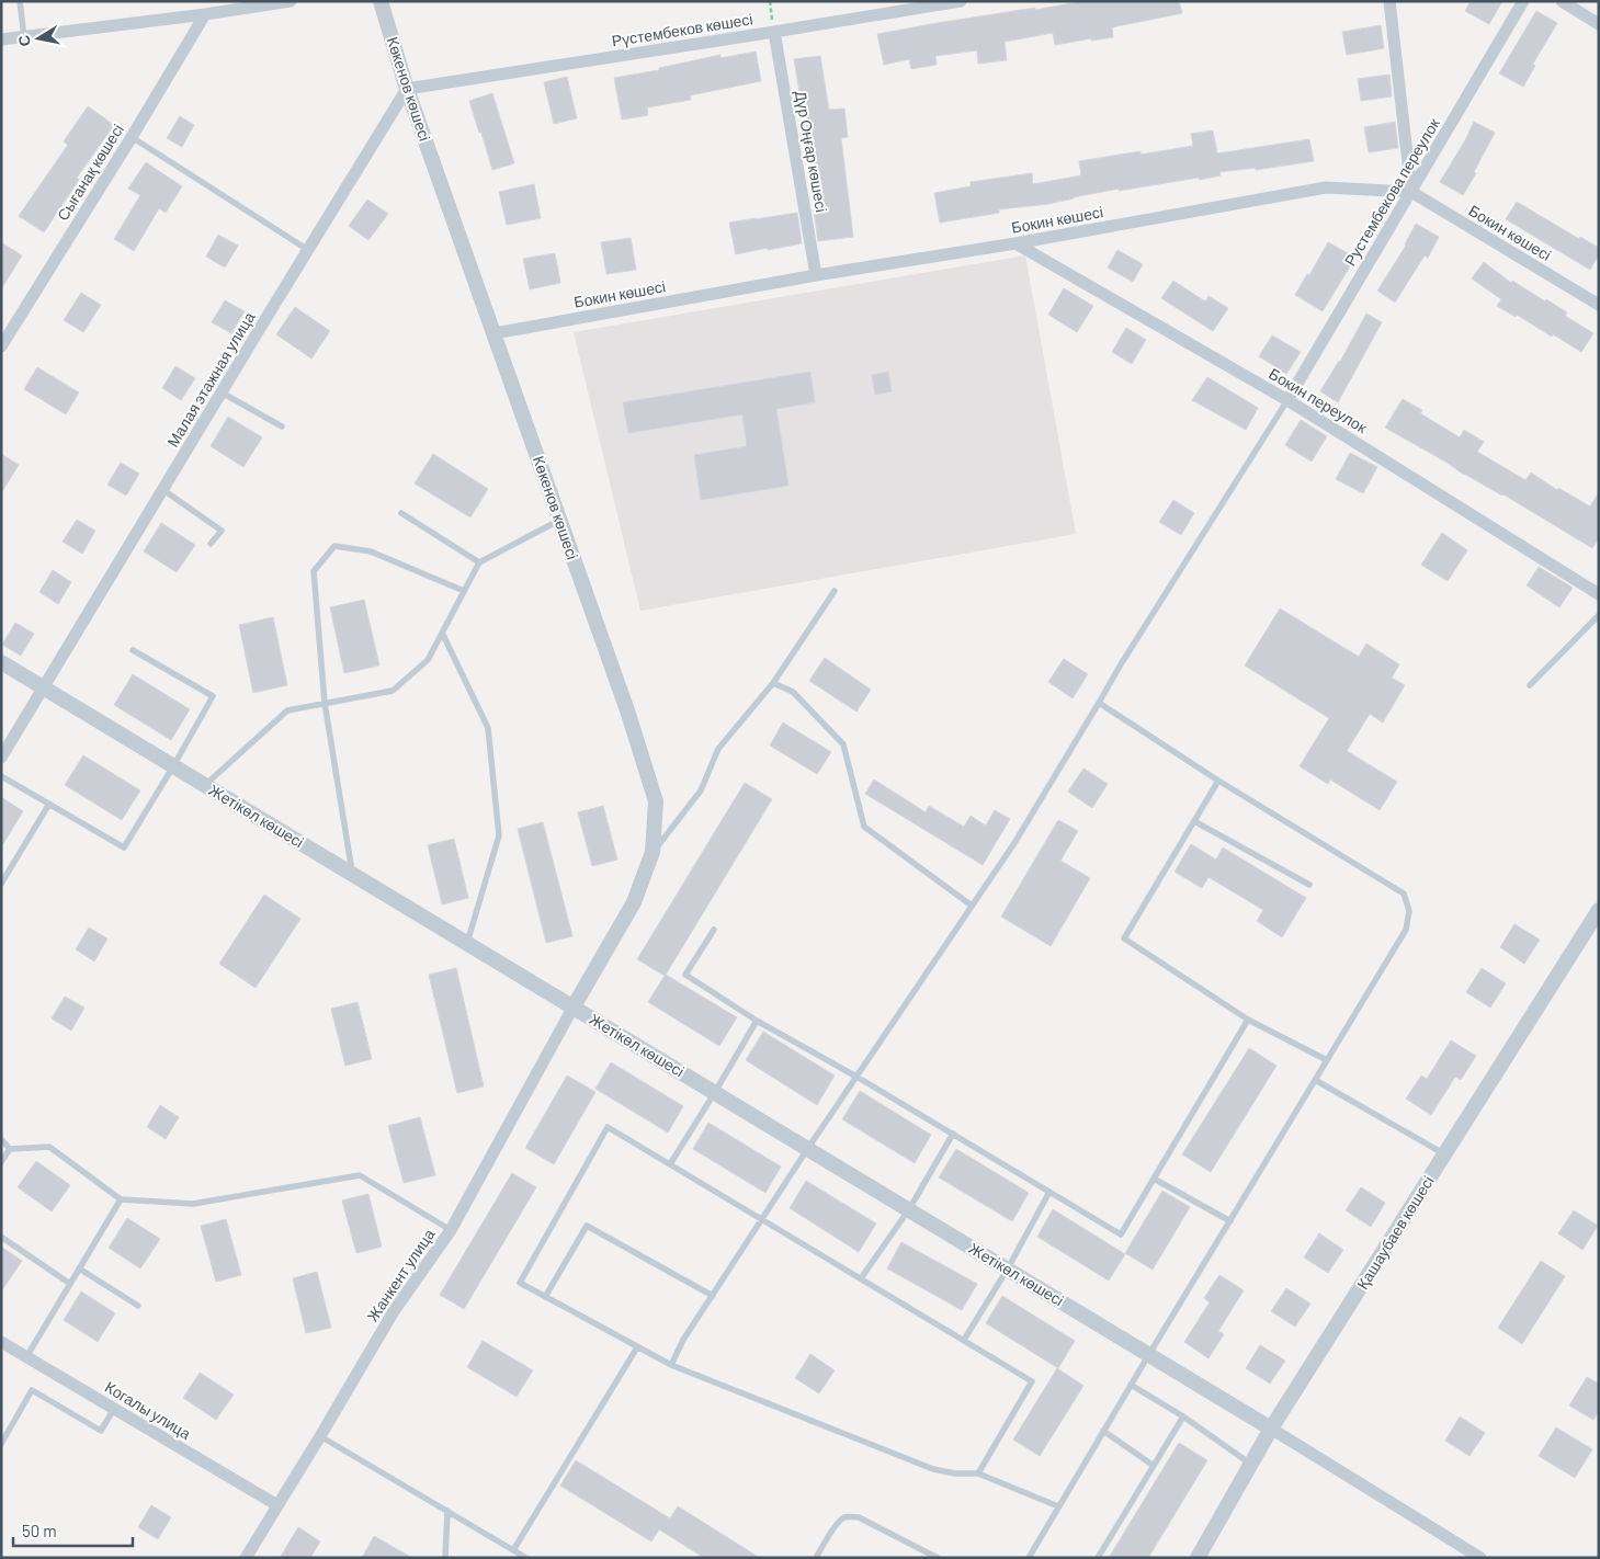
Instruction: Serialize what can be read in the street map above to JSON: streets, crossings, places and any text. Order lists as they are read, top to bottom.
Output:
{
  "streets": {
    "street": [
      "Рүстембеков көшесі",
      "Көкенов көшесі",
      "Дүр Оңғар көшесі",
      "Сығанақ көшесі",
      "Рустембекова переулок",
      "Бокин көшесі",
      "Малая этажная улица",
      "Бокин переулок",
      "Жетікөл көшесі",
      "Қашаубаев көшесі",
      "Жанкент улица",
      "Когалы улица"
    ]
  },
  "crossings": [
    ["Рүстембеков көшесі", "Көкенов көшесі"],
    ["Рүстембеков көшесі", "Дүр Оңғар көшесі"],
    ["Рүстембеков көшесі", "Малая этажная улица"],
    ["Көкенов көшесі", "Бокин көшесі"],
    ["Көкенов көшесі", "Малая этажная улица"],
    ["Көкенов көшесі", "Жетікөл көшесі"],
    ["Көкенов көшесі", "Жанкент улица"],
    ["Дүр Оңғар көшесі", "Бокин көшесі"],
    ["Рустембекова переулок", "Бокин көшесі"],
    ["Рустембекова переулок", "Бокин переулок"],
    ["Бокин көшесі", "Бокин переулок"],
    ["Малая этажная улица", "Жетікөл көшесі"],
    ["Жетікөл көшесі", "Қашаубаев көшесі"],
    ["Жетікөл көшесі", "Жанкент улица"],
    ["Жанкент улица", "Когалы улица"]
  ],
  "scale_bar": "50 m",
  "north": "left"
}
